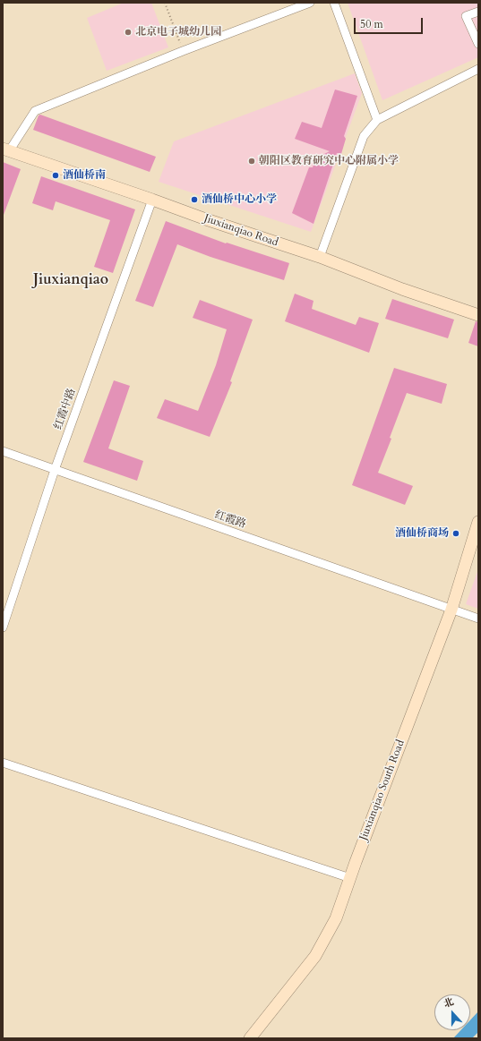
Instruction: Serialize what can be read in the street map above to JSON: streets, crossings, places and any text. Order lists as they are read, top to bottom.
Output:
{
  "streets": {
    "street": [
      "Jiuxianqiao Road",
      "红霞中路",
      "红霞路",
      "Jiuxianqiao South Road"
    ]
  },
  "crossings": [
    ["Jiuxianqiao Road", "红霞中路"],
    ["红霞中路", "红霞路"],
    ["红霞路", "Jiuxianqiao South Road"]
  ],
  "districts": ["Jiuxianqiao"],
  "places": [
    "北京电子城幼儿园",
    "朝阳区教育研究中心附属小学",
    "酒仙桥南",
    "酒仙桥中心小学",
    "酒仙桥商场"
  ],
  "scale_bar": "50 m",
  "north": "top"
}
